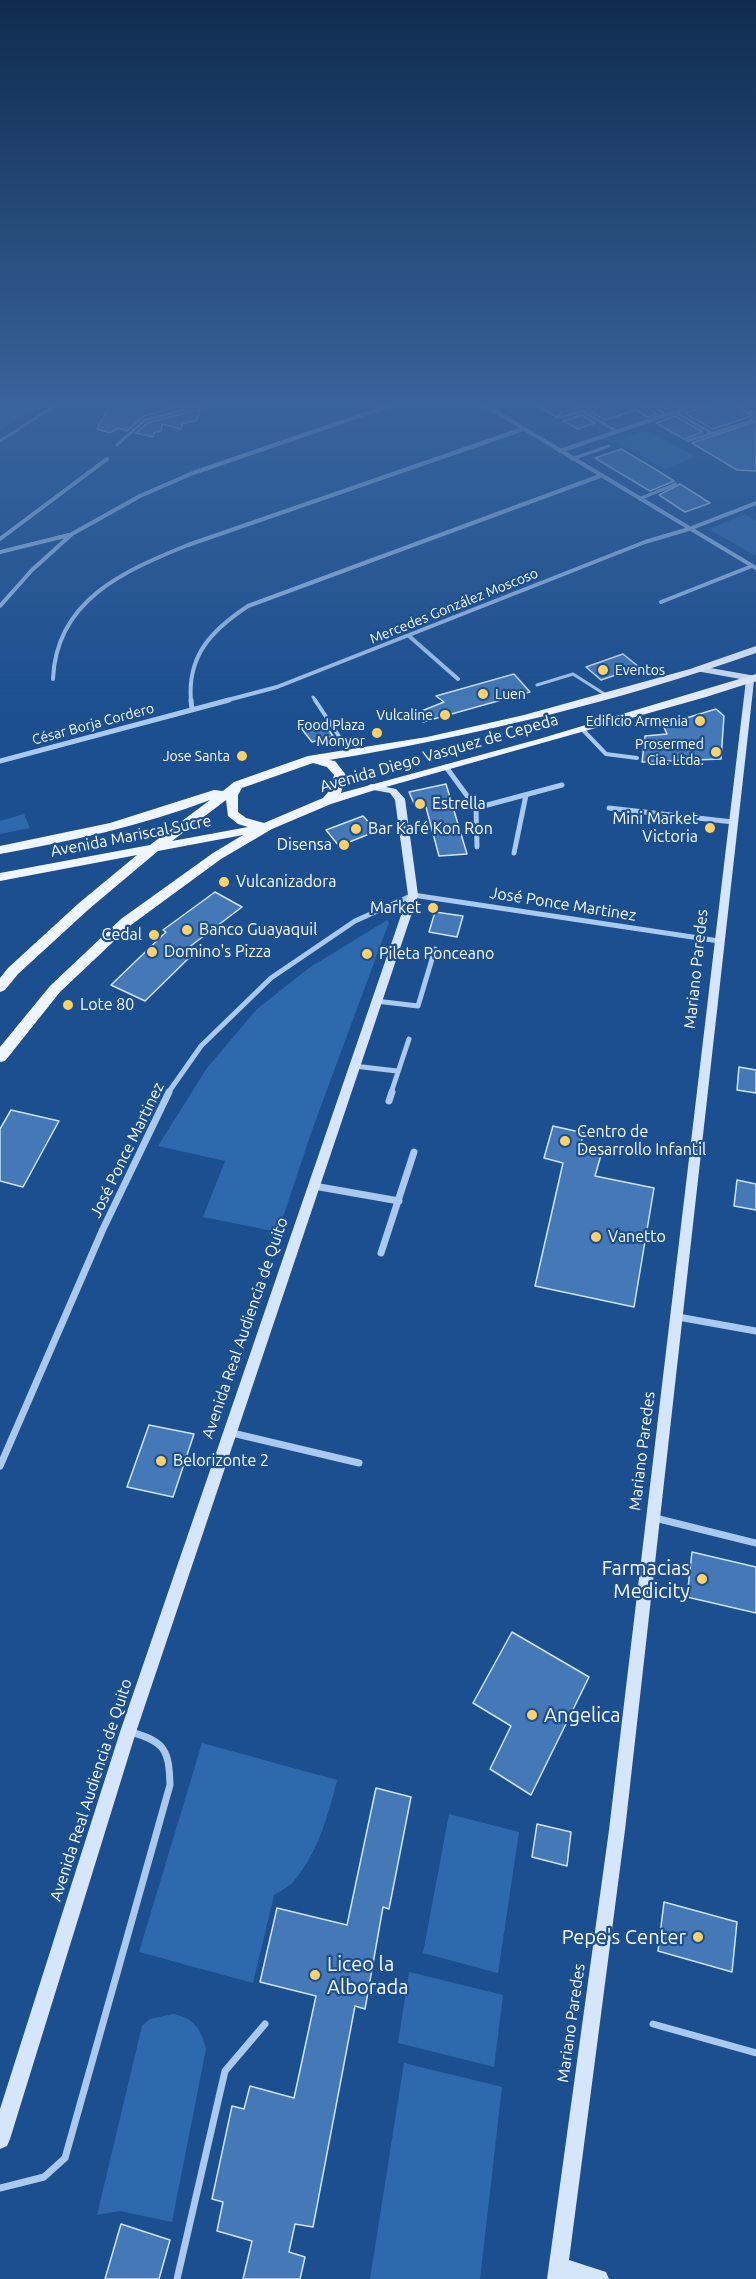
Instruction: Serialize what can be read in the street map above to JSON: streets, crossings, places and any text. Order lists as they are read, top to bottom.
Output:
{
  "streets": {
    "main road": [
      "Avenida Diego Vasquez de Cepeda",
      "Avenida Mariscal Sucre",
      "Mariano Paredes",
      "Avenida Real Audiencia de Quito"
    ],
    "street": ["Mercedes González Moscoso", "César Borja Cordero", "José Ponce Martinez"]
  },
  "crossings": [
    ["Mercedes González Moscoso", "César Borja Cordero"],
    ["Avenida Diego Vasquez de Cepeda", "Avenida Mariscal Sucre"],
    ["Avenida Diego Vasquez de Cepeda", "Mariano Paredes"],
    ["Avenida Diego Vasquez de Cepeda", "Avenida Real Audiencia de Quito"],
    ["José Ponce Martinez", "Mariano Paredes"],
    ["José Ponce Martinez", "Avenida Real Audiencia de Quito"]
  ],
  "places": [
    "Eventos",
    "Luen",
    "Vulcaline",
    "Edificio Armenia",
    "Food Plaza Monyor",
    "Prosermed Cia. Ltda.",
    "Jose Santa",
    "Estrella",
    "Mini Market Victoria",
    "Bar Kafé Kon Ron",
    "Disensa",
    "Vulcanizadora",
    "Market",
    "Banco Guayaquil",
    "Cedal",
    "Domino's Pizza",
    "Pileta Ponceano",
    "Lote 80",
    "Centro de Desarrollo Infantil",
    "Vanetto",
    "Belorizonte 2",
    "Farmacias Medicity",
    "Angelica",
    "Pepe's Center",
    "Liceo la Alborada"
  ]
}
